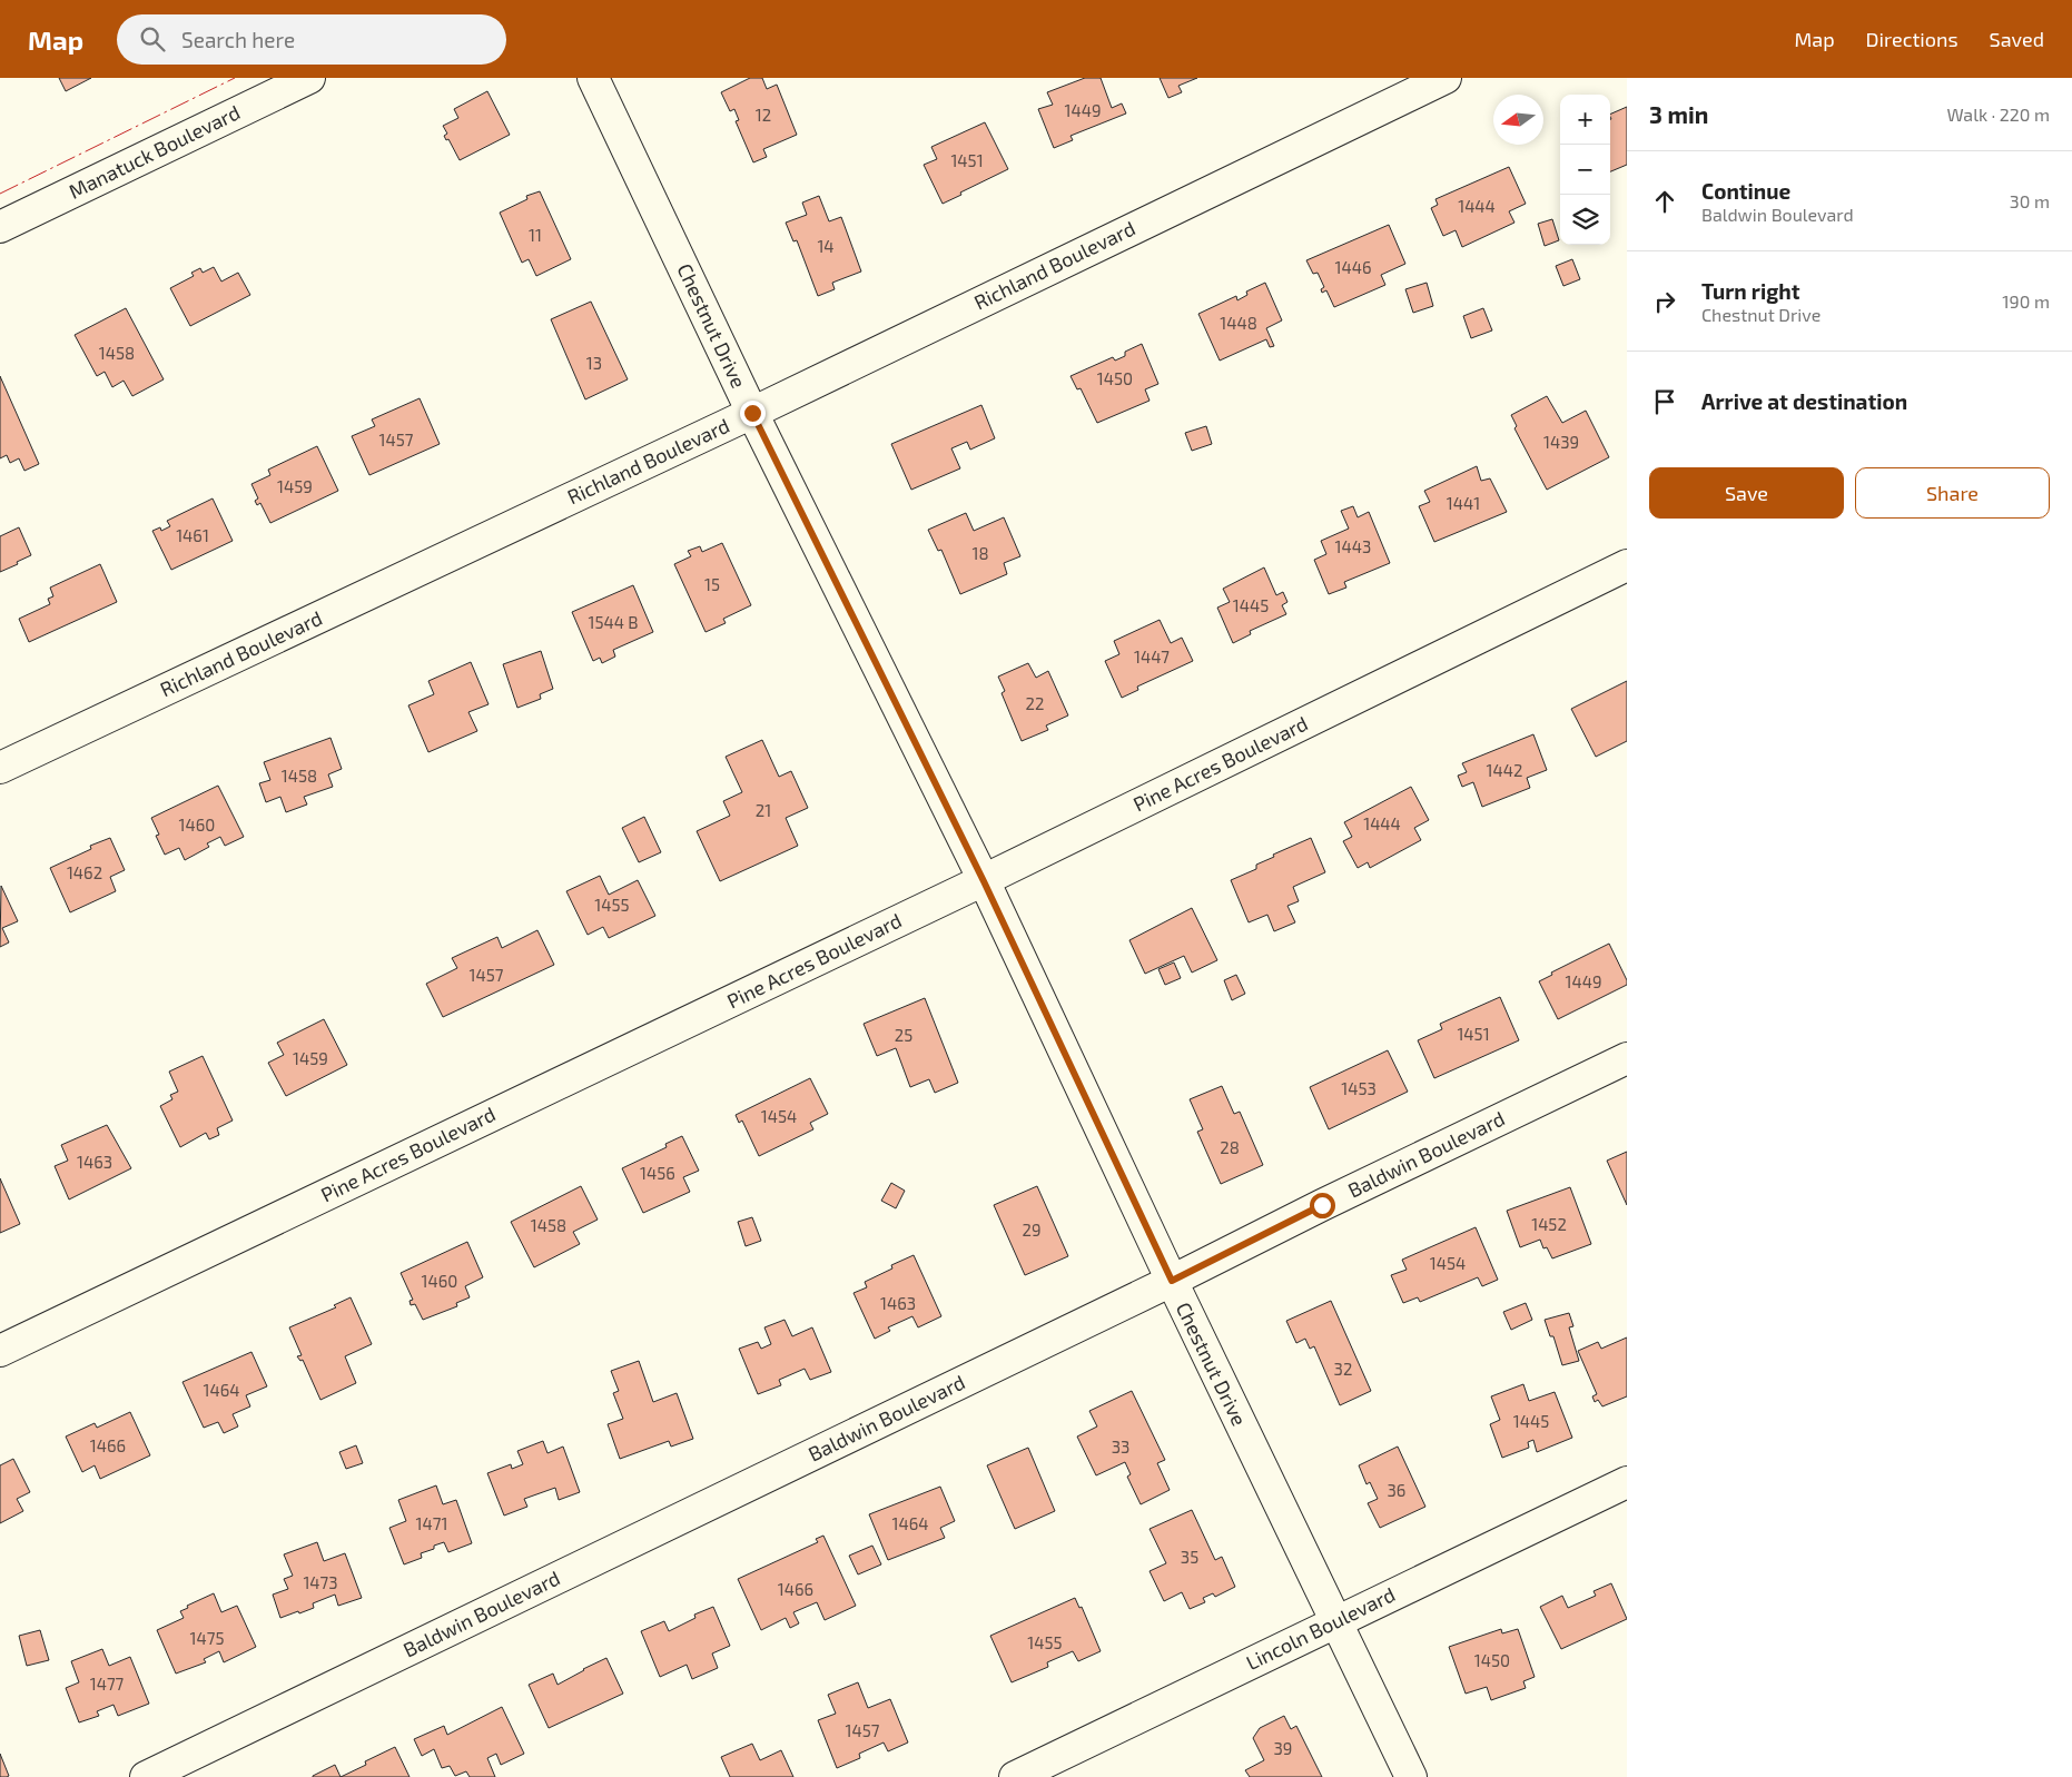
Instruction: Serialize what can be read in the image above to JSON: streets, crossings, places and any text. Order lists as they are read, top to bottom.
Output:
{
  "streets": {
    "street": [
      "Manatuck Boulevard",
      "Richland Boulevard",
      "Chestnut Drive",
      "Pine Acres Boulevard",
      "Baldwin Boulevard",
      "Lincoln Boulevard"
    ]
  },
  "crossings": [
    ["Richland Boulevard", "Chestnut Drive"],
    ["Chestnut Drive", "Pine Acres Boulevard"],
    ["Chestnut Drive", "Baldwin Boulevard"],
    ["Chestnut Drive", "Lincoln Boulevard"]
  ],
  "house_numbers": [
    "1449",
    "12",
    "1451",
    "1444",
    "11",
    "14",
    "1446",
    "1448",
    "1458",
    "13",
    "1450",
    "1457",
    "1439",
    "1459",
    "1441",
    "1461",
    "1443",
    "18",
    "15",
    "1445",
    "1544 B",
    "1447",
    "22",
    "1442",
    "1458",
    "21",
    "1444",
    "1460",
    "1462",
    "1455",
    "1457",
    "1449",
    "1451",
    "25",
    "1459",
    "1453",
    "1454",
    "28",
    "1463",
    "1456",
    "1452",
    "1458",
    "29",
    "1454",
    "1460",
    "1463",
    "32",
    "1464",
    "1445",
    "1466",
    "33",
    "36",
    "1471",
    "1464",
    "35",
    "1473",
    "1466",
    "1475",
    "1455",
    "1450",
    "1477",
    "1457",
    "39"
  ],
  "north": "left",
  "page": {
    "header": "Map",
    "search": "Search here",
    "nav": ["Map", "Directions", "Saved"],
    "heading": ["3 min", "Walk · 220 m"],
    "map_buttons": ["+", "−"],
    "list": [
      ["Continue", "Baldwin Boulevard", "30 m"],
      ["Turn right", "Chestnut Drive", "190 m"],
      "Arrive at destination"
    ],
    "buttons": ["Save", "Share"]
  }
}
